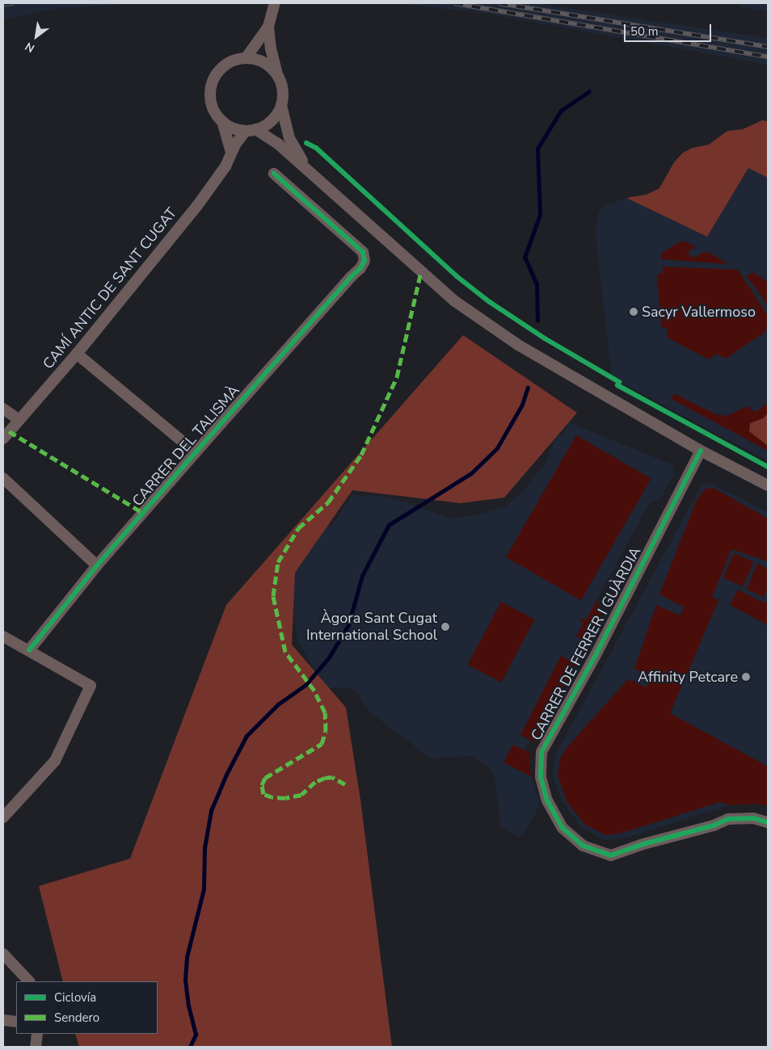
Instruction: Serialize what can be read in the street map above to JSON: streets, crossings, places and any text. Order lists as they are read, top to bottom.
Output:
{
  "streets": {
    "street": ["CAMÍ ANTIC DE SANT CUGAT", "CARRER DEL TALISMÀ", "CARRER DE FERRER I GUÀRDIA"]
  },
  "places": ["Sacyr Vallermoso", "Àgora Sant Cugat International School", "Affinity Petcare"],
  "legend": ["Ciclovía", "Sendero"],
  "scale_bar": "50 m",
  "north": "bottom left"
}
